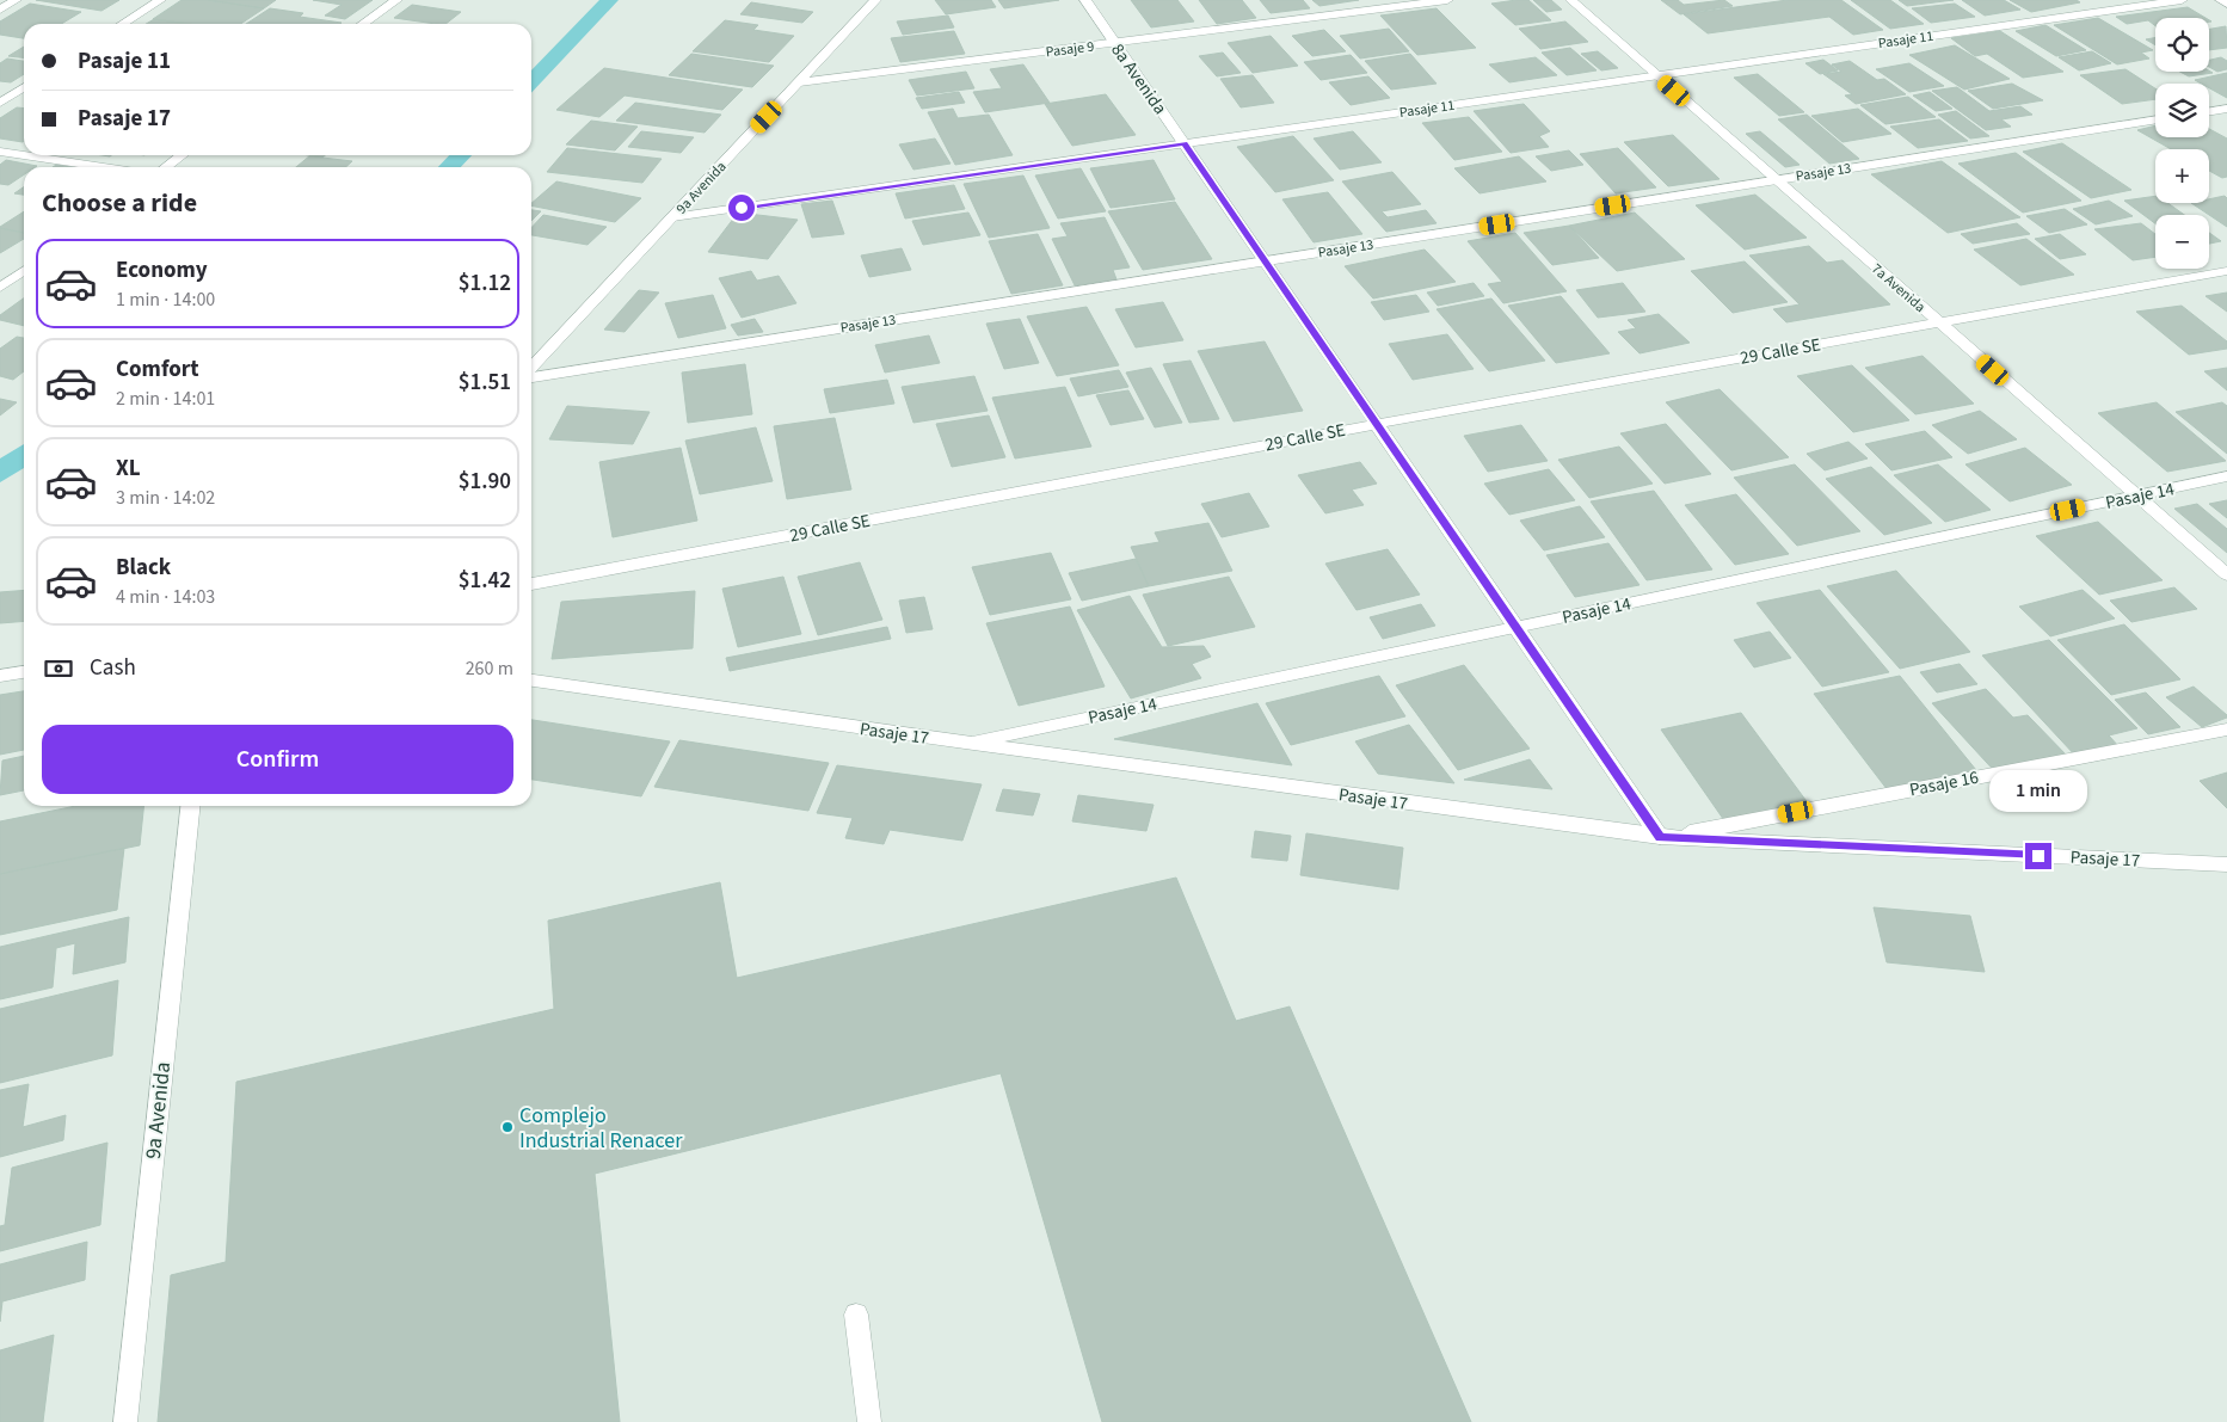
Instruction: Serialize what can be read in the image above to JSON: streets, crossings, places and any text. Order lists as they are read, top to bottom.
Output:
{
  "streets": {
    "street": [
      "Pasaje 11",
      "Pasaje 9",
      "8a Avenida",
      "Pasaje 13",
      "9a Avenida",
      "7a Avenida",
      "29 Calle SE",
      "Pasaje 14",
      "Pasaje 17",
      "Pasaje 16"
    ]
  },
  "crossings": [
    ["Pasaje 11", "8a Avenida"],
    ["Pasaje 11", "9a Avenida"],
    ["Pasaje 11", "7a Avenida"],
    ["Pasaje 9", "8a Avenida"],
    ["Pasaje 9", "9a Avenida"],
    ["8a Avenida", "Pasaje 13"],
    ["8a Avenida", "29 Calle SE"],
    ["8a Avenida", "Pasaje 14"],
    ["8a Avenida", "Pasaje 17"],
    ["8a Avenida", "Pasaje 16"],
    ["Pasaje 13", "7a Avenida"],
    ["7a Avenida", "29 Calle SE"],
    ["7a Avenida", "Pasaje 14"],
    ["Pasaje 14", "Pasaje 17"],
    ["Pasaje 17", "Pasaje 16"]
  ],
  "places": ["Complejo Industrial Renacer"],
  "page": {
    "map_buttons": ["+", "−"],
    "banner": ["Pasaje 11", "Pasaje 17"],
    "heading": "Choose a ride",
    "list": [
      {
        "name": "Economy",
        "note": "1 min · 14:00",
        "value": "$1.12"
      },
      {
        "name": "Comfort",
        "note": "2 min · 14:01",
        "value": "$1.51"
      },
      {
        "name": "XL",
        "note": "3 min · 14:02",
        "value": "$1.90"
      },
      {
        "name": "Black",
        "note": "4 min · 14:03",
        "value": "$1.42"
      }
    ],
    "pay": ["Cash", "260 m"],
    "buttons": "Confirm",
    "bubble": "1 min"
  }
}
